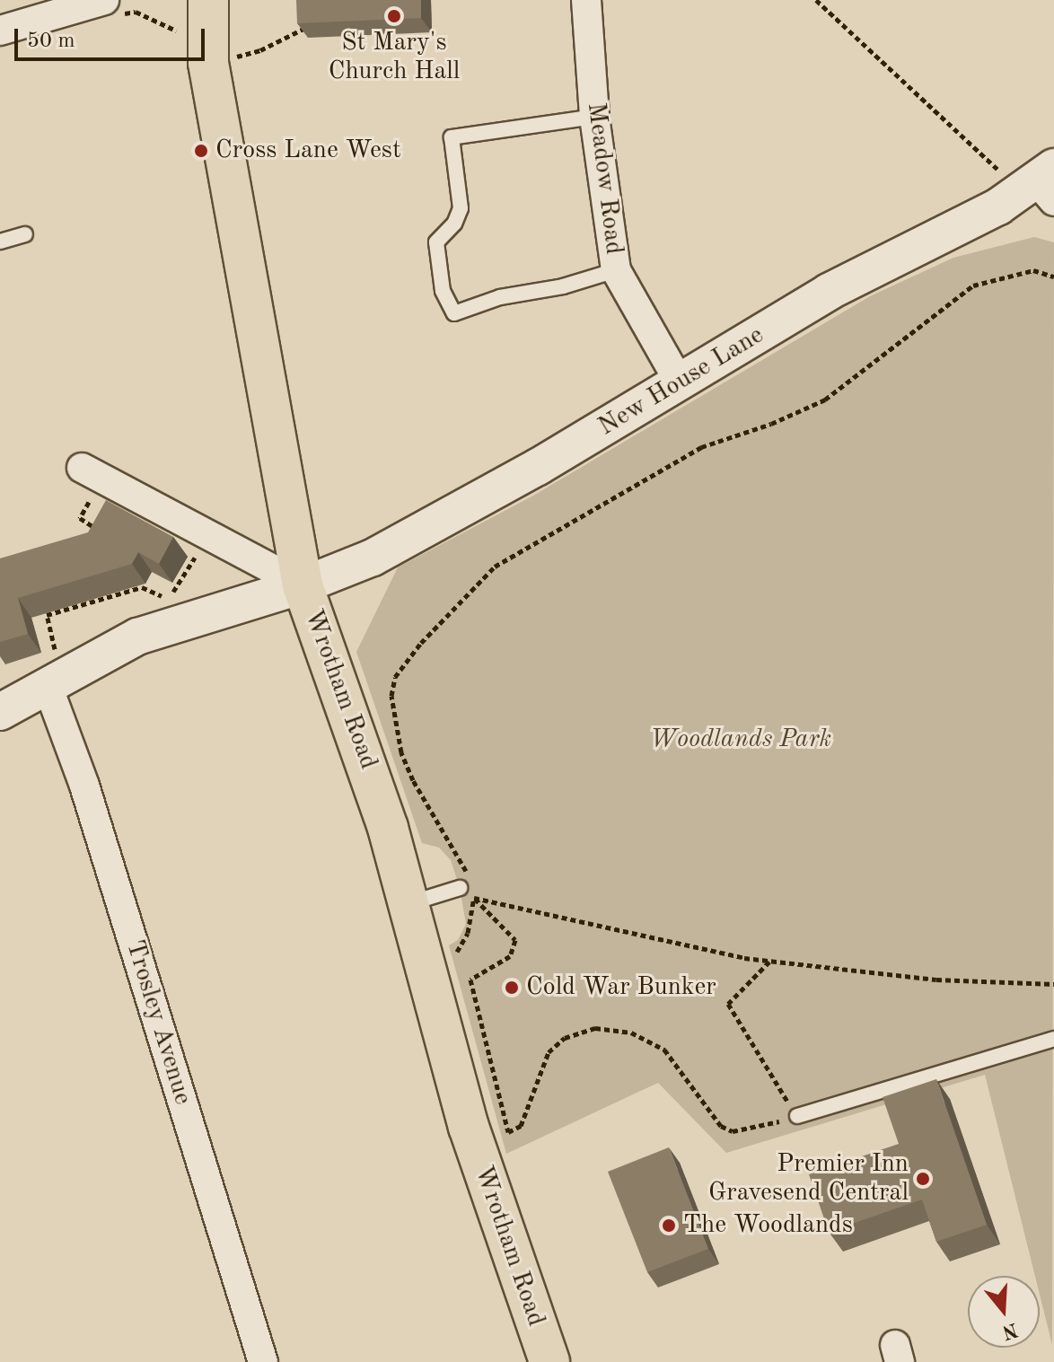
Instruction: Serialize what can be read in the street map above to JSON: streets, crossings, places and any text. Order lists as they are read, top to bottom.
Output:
{
  "streets": {
    "main road": ["Wrotham Road"],
    "street": ["Meadow Road", "New House Lane", "Trosley Avenue"]
  },
  "crossings": [
    ["Meadow Road", "New House Lane"],
    ["New House Lane", "Wrotham Road"]
  ],
  "parks": ["Woodlands Park"],
  "places": [
    "St Mary's Church Hall",
    "Cross Lane West",
    "Cold War Bunker",
    "Premier Inn Gravesend Central",
    "The Woodlands"
  ],
  "scale_bar": "50 m",
  "north": "bottom"
}
